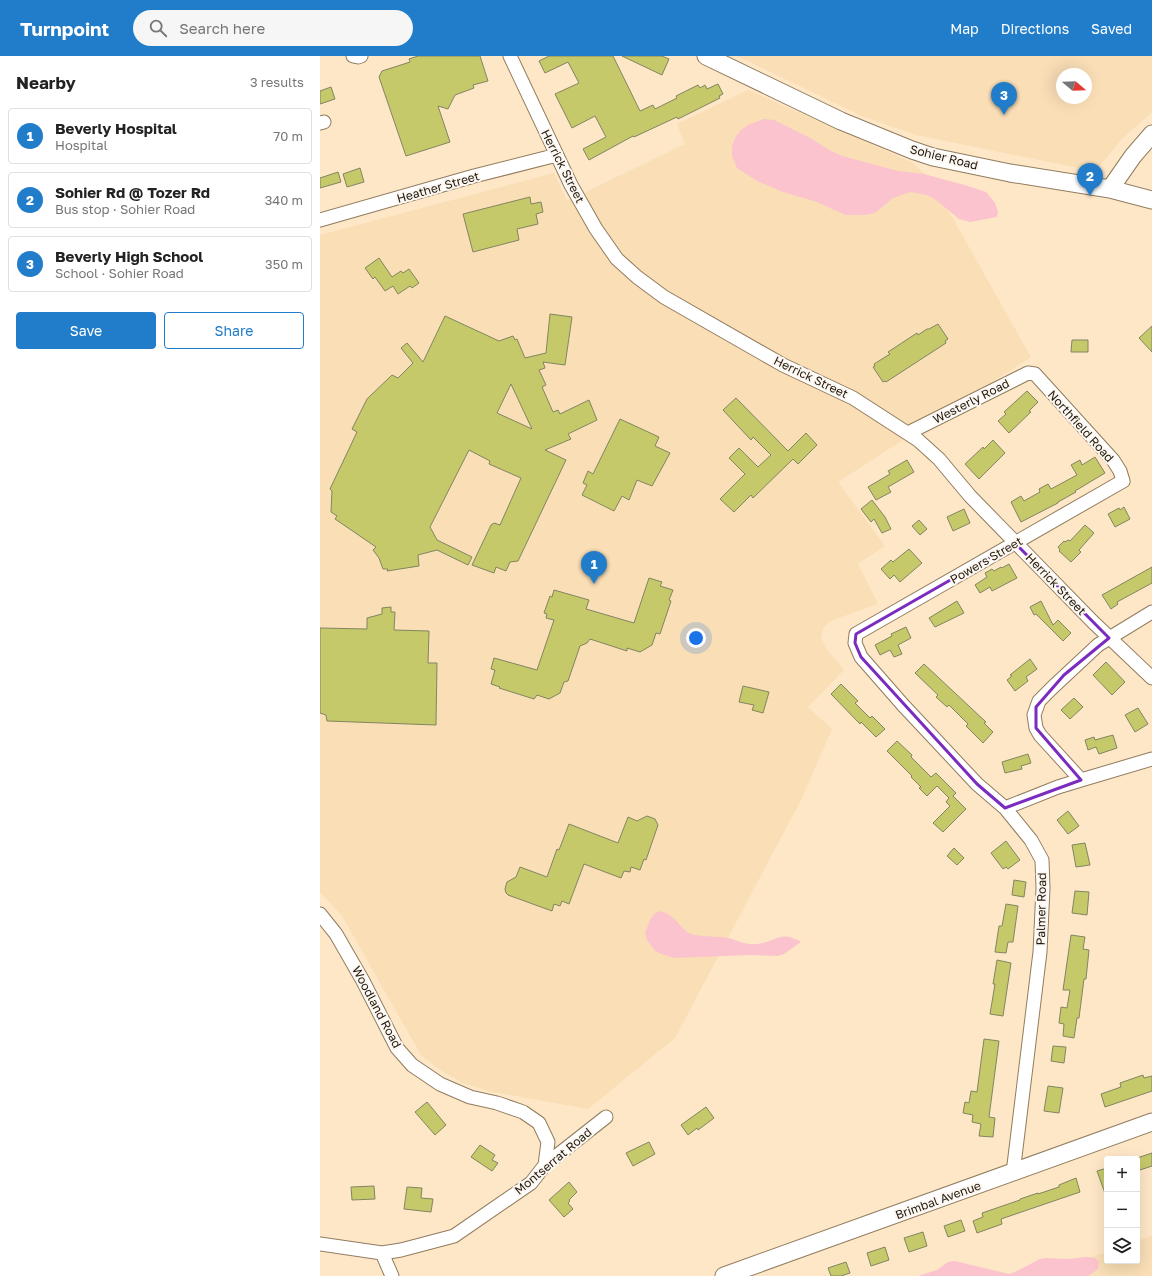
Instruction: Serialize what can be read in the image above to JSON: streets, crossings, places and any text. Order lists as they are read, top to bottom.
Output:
{
  "streets": {
    "main road": ["Sohier Road", "Brimbal Avenue"],
    "street": [
      "Herrick Street",
      "Heather Street",
      "Westerly Road",
      "Northfield Road",
      "Powers Street",
      "Palmer Road",
      "Woodland Road",
      "Montserrat Road"
    ]
  },
  "crossings": [
    ["Herrick Street", "Heather Street"],
    ["Herrick Street", "Westerly Road"],
    ["Herrick Street", "Powers Street"],
    ["Westerly Road", "Northfield Road"],
    ["Northfield Road", "Powers Street"],
    ["Powers Street", "Palmer Road"],
    ["Palmer Road", "Brimbal Avenue"],
    ["Woodland Road", "Montserrat Road"]
  ],
  "north": "right",
  "page": {
    "header": "Turnpoint",
    "search": "Search here",
    "nav": ["Map", "Directions", "Saved"],
    "heading": ["Nearby", "3 results"],
    "pins": ["3", "2", "1"],
    "list": [
      {
        "mark": "1",
        "name": "Beverly Hospital",
        "note": "Hospital",
        "value": "70 m"
      },
      {
        "mark": "2",
        "name": "Sohier Rd @ Tozer Rd",
        "note": "Bus stop · Sohier Road",
        "value": "340 m"
      },
      {
        "mark": "3",
        "name": "Beverly High School",
        "note": "School · Sohier Road",
        "value": "350 m"
      }
    ],
    "buttons": ["Save", "Share"],
    "map_buttons": ["+", "−"]
  }
}
